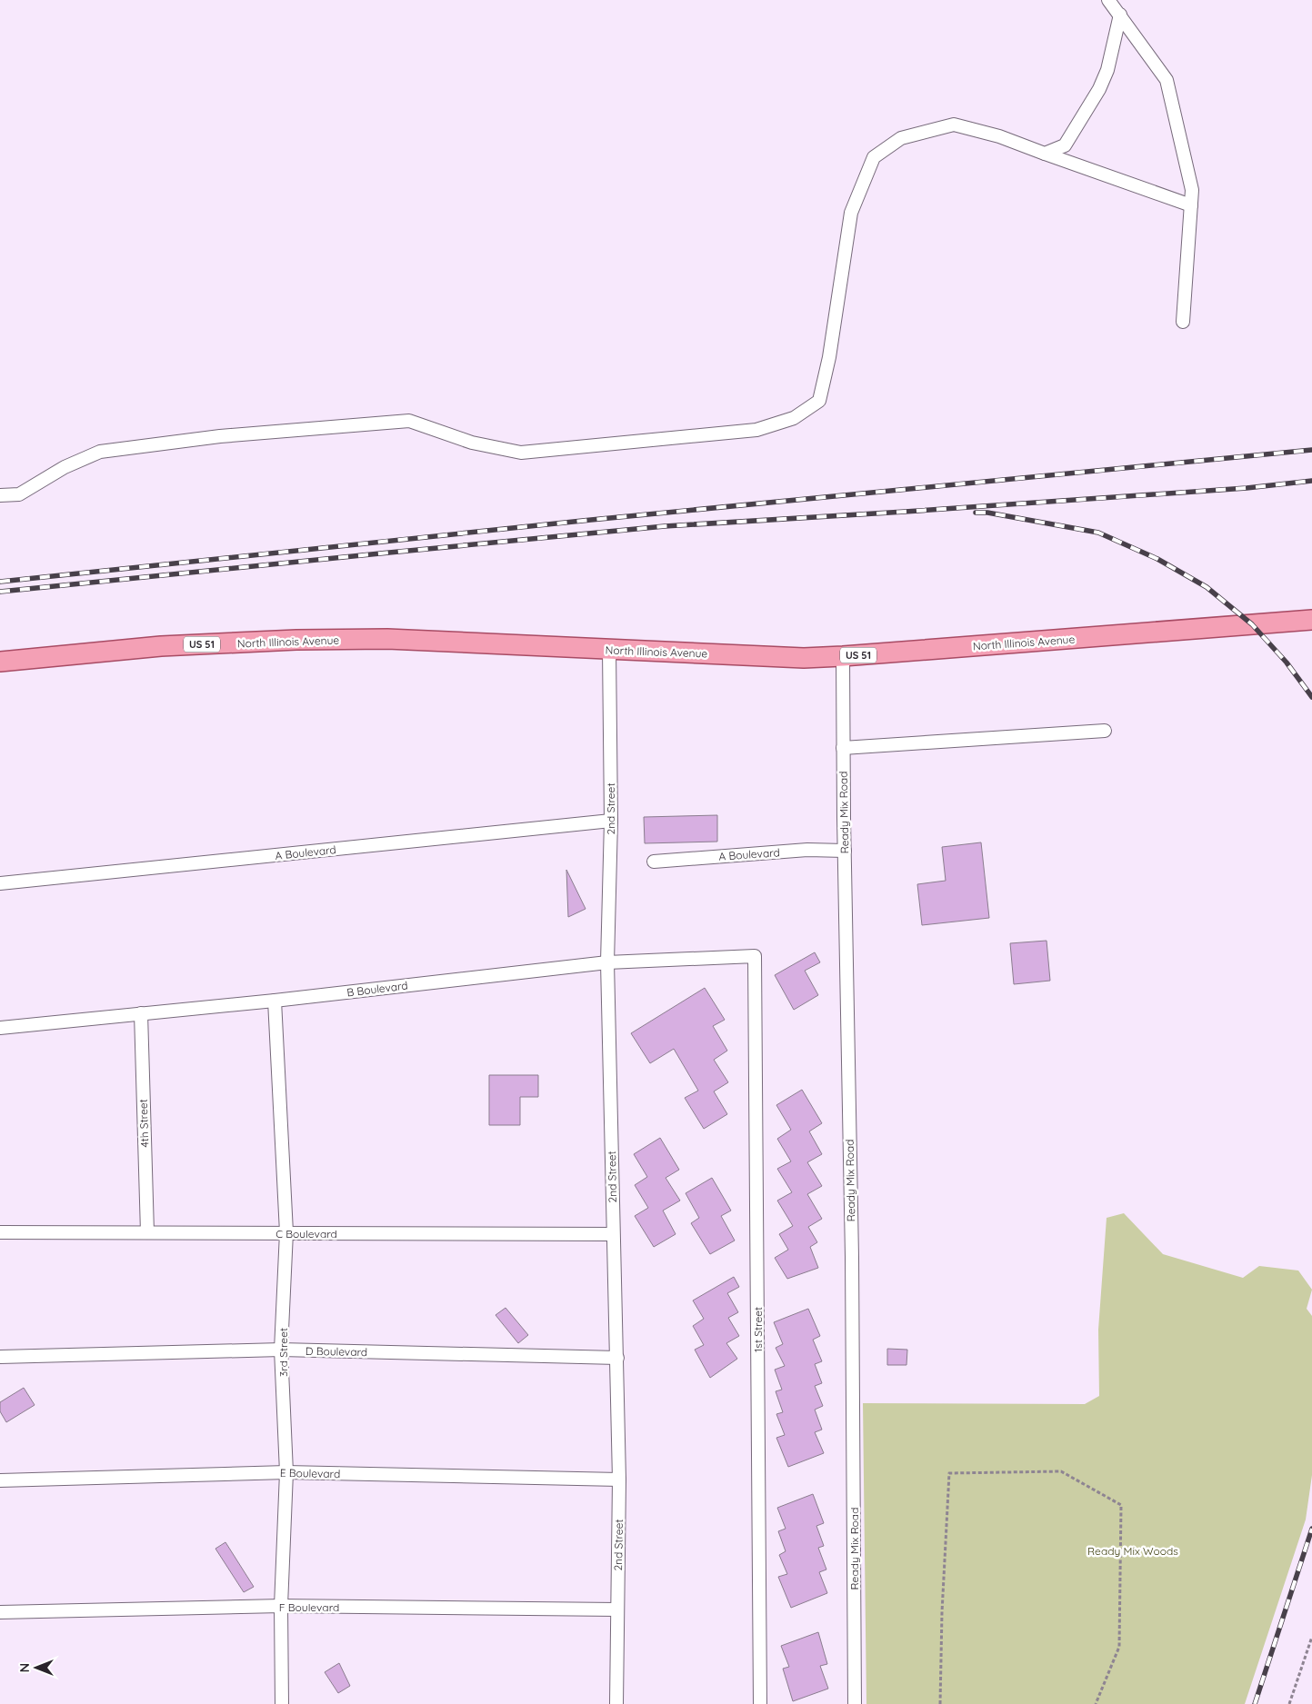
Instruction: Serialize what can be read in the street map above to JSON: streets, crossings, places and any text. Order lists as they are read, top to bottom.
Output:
{
  "streets": {
    "main road": ["North Illinois Avenue", "US 51"],
    "street": [
      "2nd Street",
      "Ready Mix Road",
      "A Boulevard",
      "B Boulevard",
      "4th Street",
      "C Boulevard",
      "1st Street",
      "D Boulevard",
      "3rd Street",
      "E Boulevard",
      "F Boulevard"
    ]
  },
  "crossings": [
    ["North Illinois Avenue", "2nd Street"],
    ["North Illinois Avenue", "Ready Mix Road"],
    ["2nd Street", "A Boulevard"],
    ["2nd Street", "B Boulevard"],
    ["2nd Street", "C Boulevard"],
    ["2nd Street", "D Boulevard"],
    ["2nd Street", "E Boulevard"],
    ["2nd Street", "F Boulevard"],
    ["Ready Mix Road", "A Boulevard"],
    ["B Boulevard", "4th Street"],
    ["B Boulevard", "1st Street"],
    ["B Boulevard", "3rd Street"],
    ["4th Street", "C Boulevard"],
    ["C Boulevard", "3rd Street"],
    ["D Boulevard", "3rd Street"],
    ["3rd Street", "E Boulevard"],
    ["3rd Street", "F Boulevard"]
  ],
  "parks": ["Ready Mix Woods"],
  "north": "left"
}
